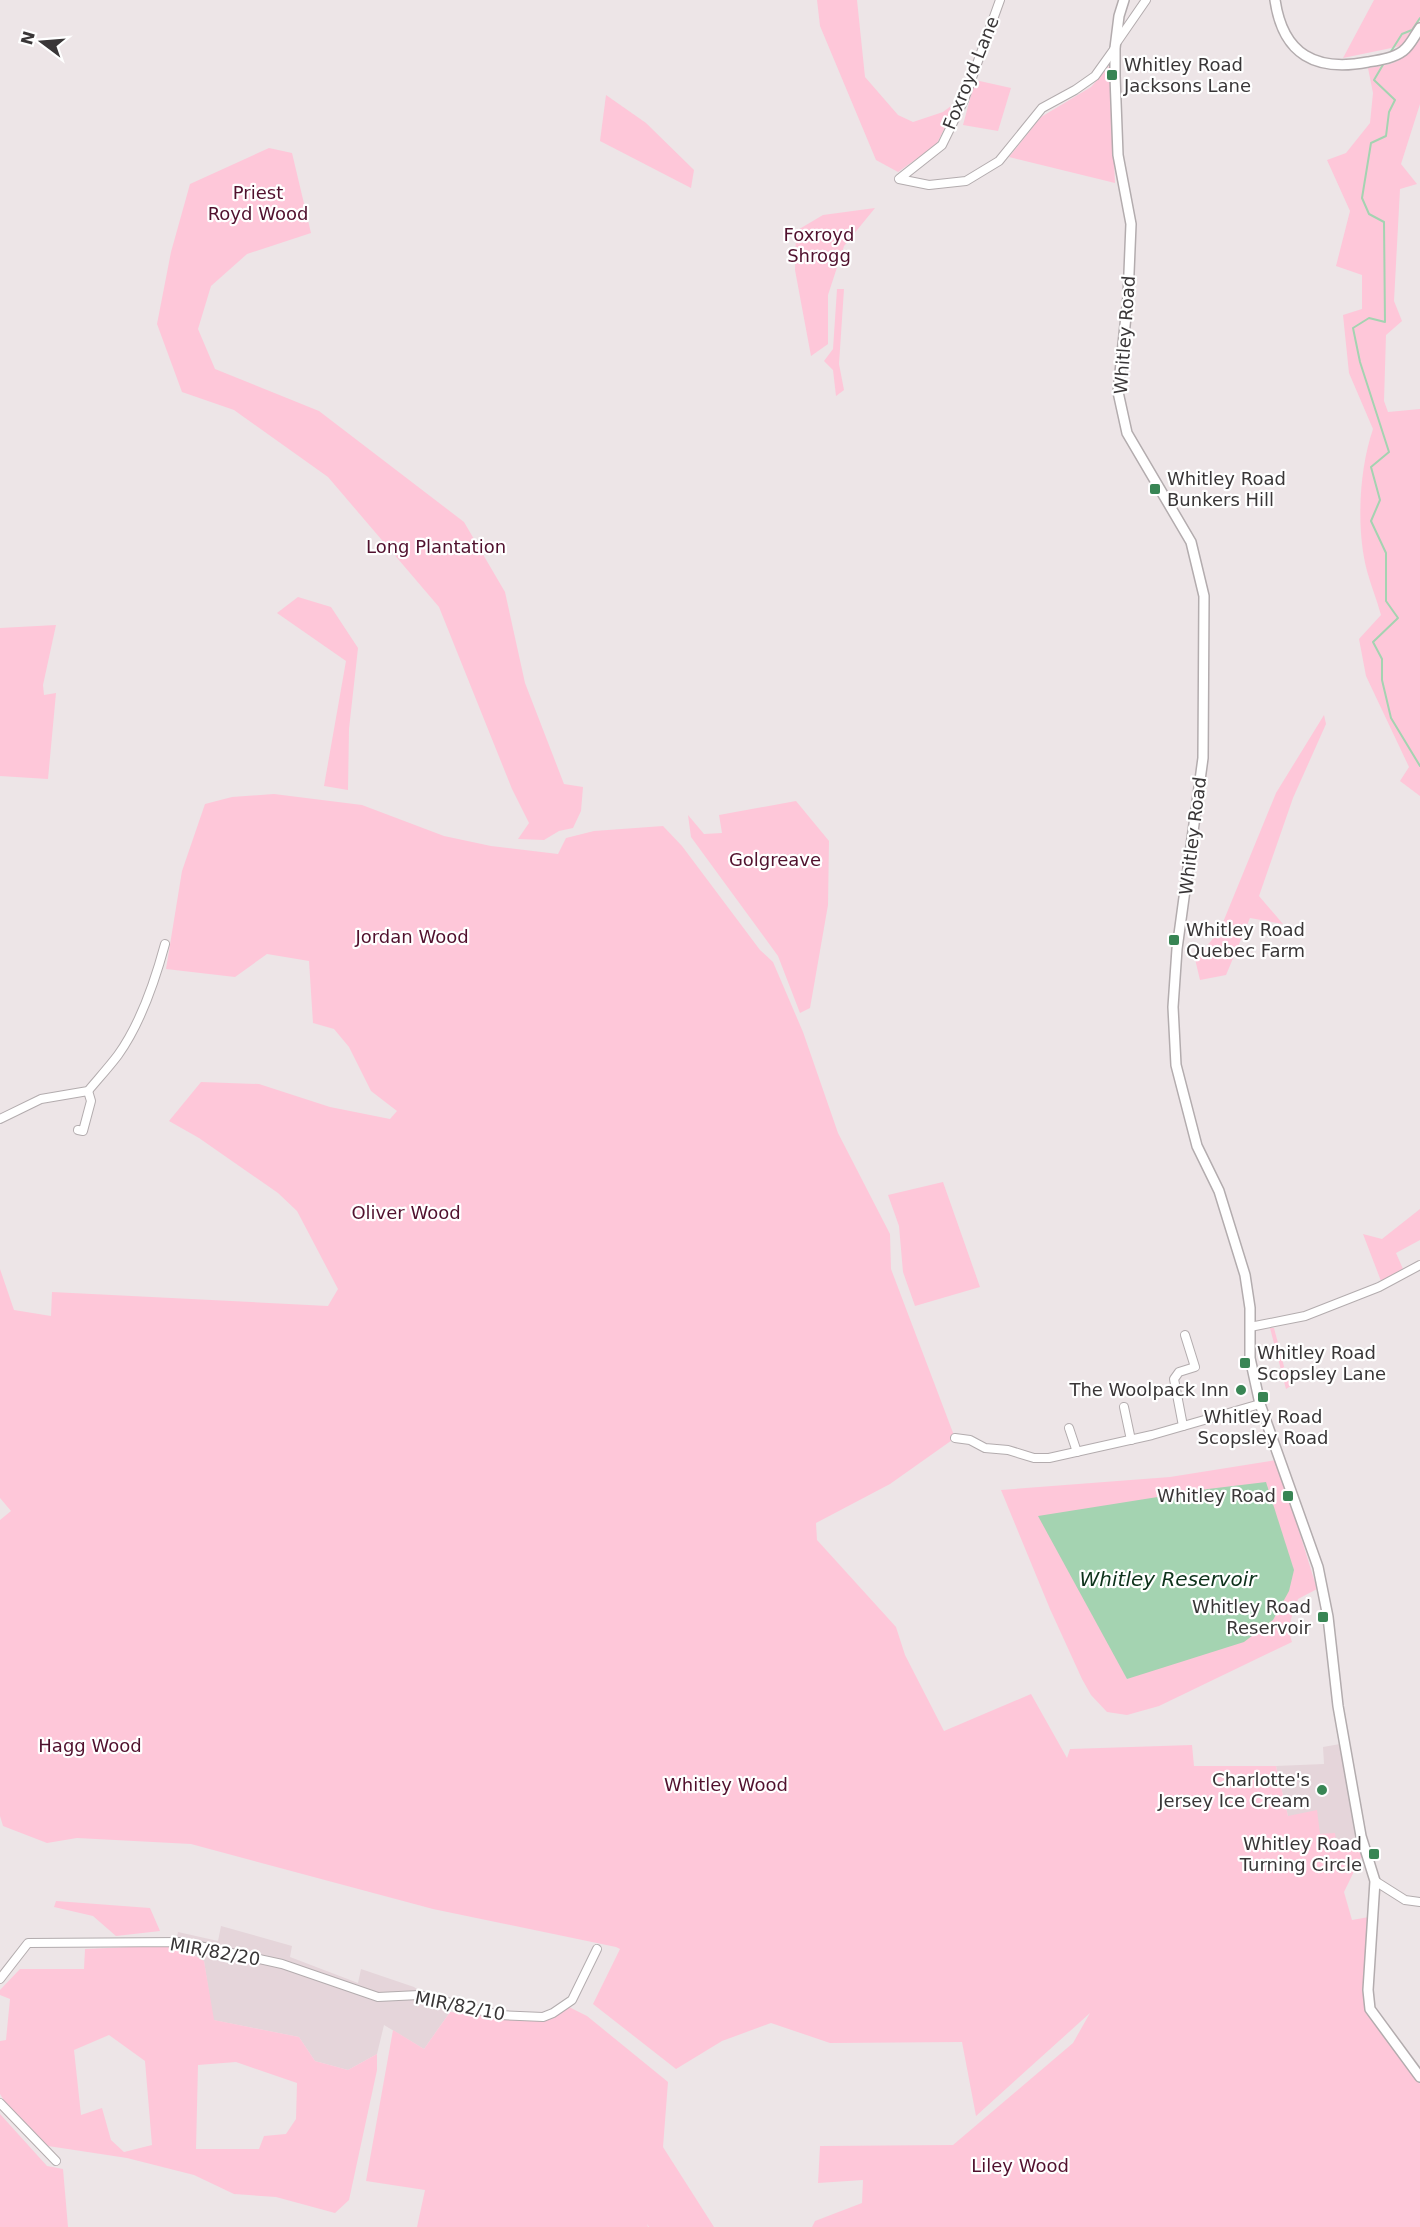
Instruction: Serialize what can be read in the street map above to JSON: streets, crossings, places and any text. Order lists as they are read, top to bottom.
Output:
{
  "streets": {
    "street": [
      "Foxroyd Lane",
      "Whitley Road",
      "MIR/82/20",
      "MIR/82/10"
    ]
  },
  "crossings": [
    ["Foxroyd Lane", "Whitley Road"],
    ["MIR/82/20", "MIR/82/10"]
  ],
  "water": ["Whitley Reservoir"],
  "parks": [
    "Priest Royd Wood",
    "Foxroyd Shrogg",
    "Long Plantation",
    "Golgreave",
    "Jordan Wood",
    "Oliver Wood",
    "Hagg Wood",
    "Whitley Wood",
    "Liley Wood"
  ],
  "places": {
    "transit": [
      "Whitley Road Jacksons Lane",
      "Whitley Road Bunkers Hill",
      "Whitley Road Quebec Farm",
      "Whitley Road Scopsley Lane",
      "Whitley Road Scopsley Road",
      "Whitley Road",
      "Whitley Road Reservoir",
      "Whitley Road Turning Circle"
    ],
    "other": ["The Woolpack Inn", "Charlotte's Jersey Ice Cream"]
  },
  "north": "left"
}
